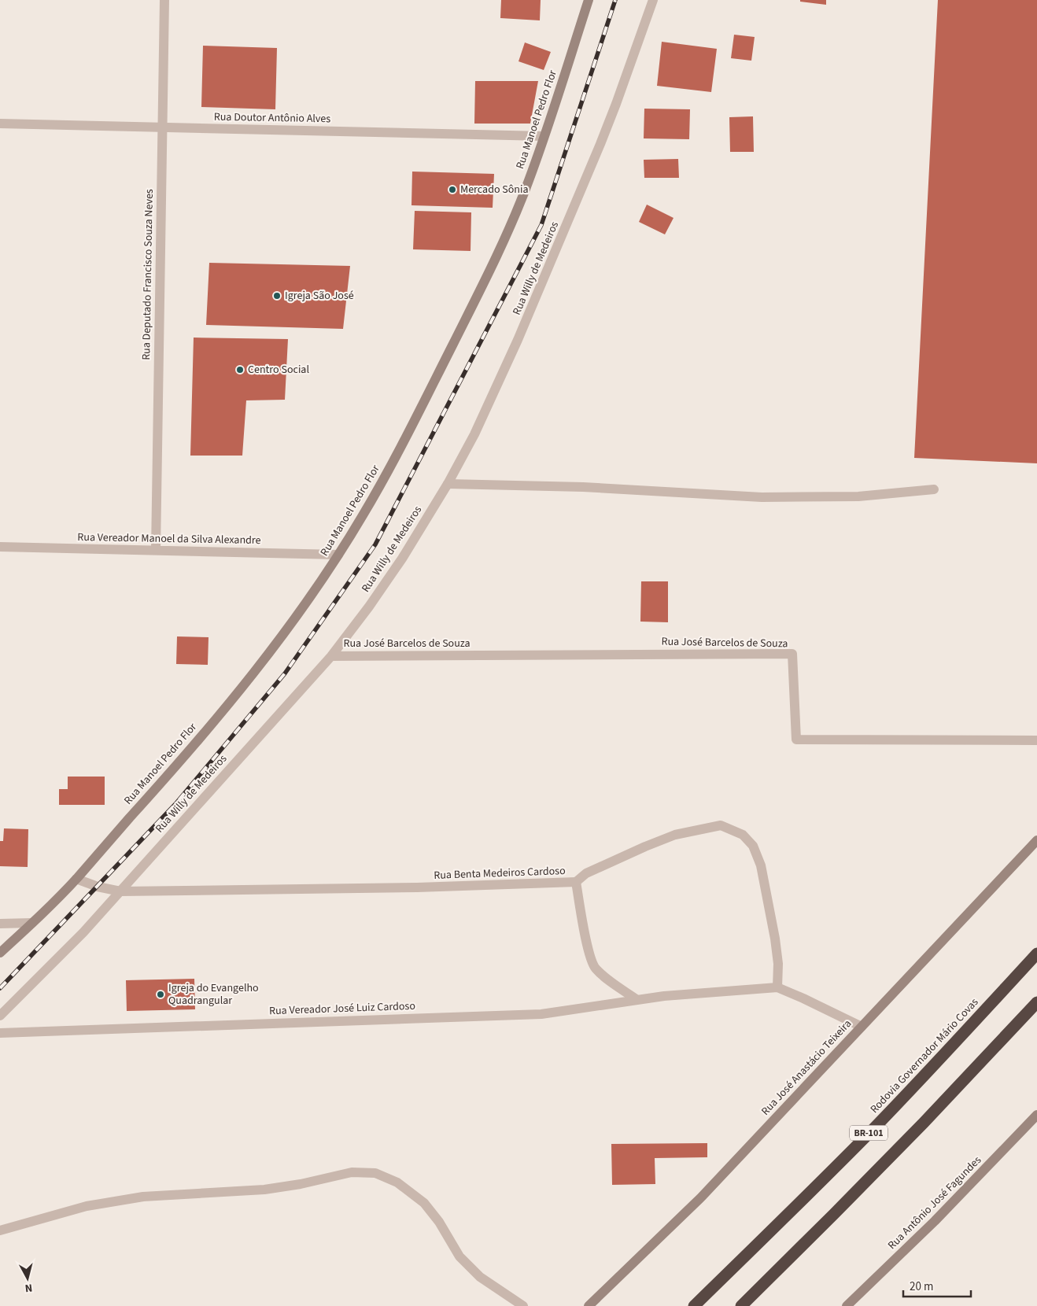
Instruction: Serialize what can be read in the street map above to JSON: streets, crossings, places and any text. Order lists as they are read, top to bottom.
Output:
{
  "streets": {
    "highway": ["Rodovia Governador Mário Covas", "BR-101"],
    "main road": ["Rua Manoel Pedro Flor", "Rua José Anastácio Teixeira", "Rua Antônio José Fagundes"],
    "street": [
      "Rua Doutor Antônio Alves",
      "Rua Willy de Medeiros",
      "Rua Deputado Francisco Souza Neves",
      "Rua Vereador Manoel da Silva Alexandre",
      "Rua José Barcelos de Souza",
      "Rua Benta Medeiros Cardoso",
      "Rua Vereador José Luiz Cardoso"
    ]
  },
  "crossings": [
    ["Rua Doutor Antônio Alves", "Rua Manoel Pedro Flor"],
    ["Rua Doutor Antônio Alves", "Rua Deputado Francisco Souza Neves"],
    ["Rua Manoel Pedro Flor", "Rua Vereador Manoel da Silva Alexandre"],
    ["Rua Manoel Pedro Flor", "Rua Benta Medeiros Cardoso"],
    ["Rua Willy de Medeiros", "Rua José Barcelos de Souza"],
    ["Rua Willy de Medeiros", "Rua Benta Medeiros Cardoso"],
    ["Rua Deputado Francisco Souza Neves", "Rua Vereador Manoel da Silva Alexandre"],
    ["Rua Benta Medeiros Cardoso", "Rua Vereador José Luiz Cardoso"]
  ],
  "places": [
    "Mercado Sônia",
    "Igreja São José",
    "Centro Social",
    "Igreja do Evangelho Quadrangular"
  ],
  "scale_bar": "20 m",
  "north": "bottom"
}
